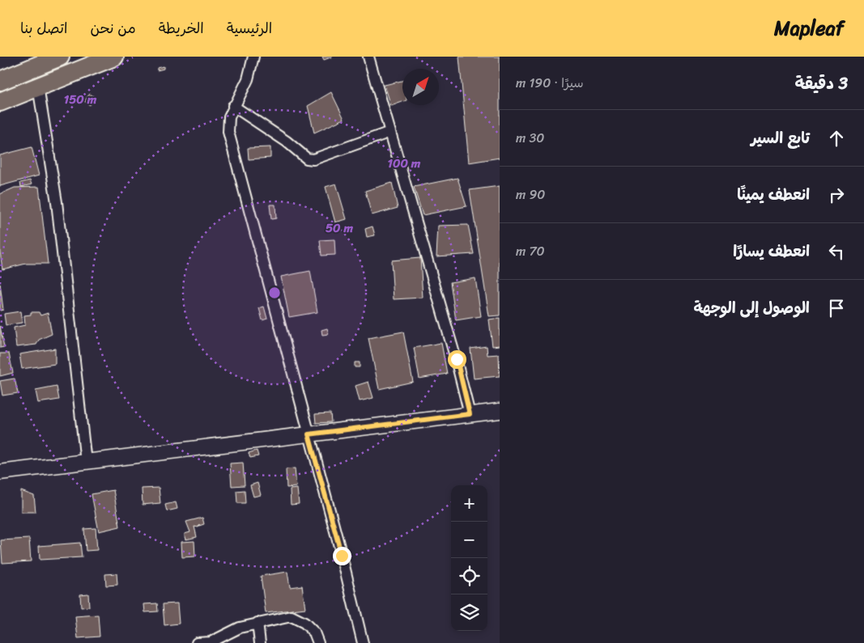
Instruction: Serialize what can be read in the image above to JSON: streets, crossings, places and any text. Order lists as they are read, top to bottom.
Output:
{
  "north": "top right",
  "page": {
    "header": "Mapleaf",
    "nav": [
      "الرئيسية",
      "الخريطة",
      "من نحن",
      "اتصل بنا"
    ],
    "heading": ["3 دقيقة", "سيرًا · 190 m"],
    "list": [
      ["تابع السير", "30 m"],
      ["انعطف يمينًا", "90 m"],
      ["انعطف يسارًا", "70 m"],
      "الوصول إلى الوجهة"
    ],
    "map_buttons": ["+", "−"]
  },
  "rings": ["150 m", "100 m", "50 m"]
}
